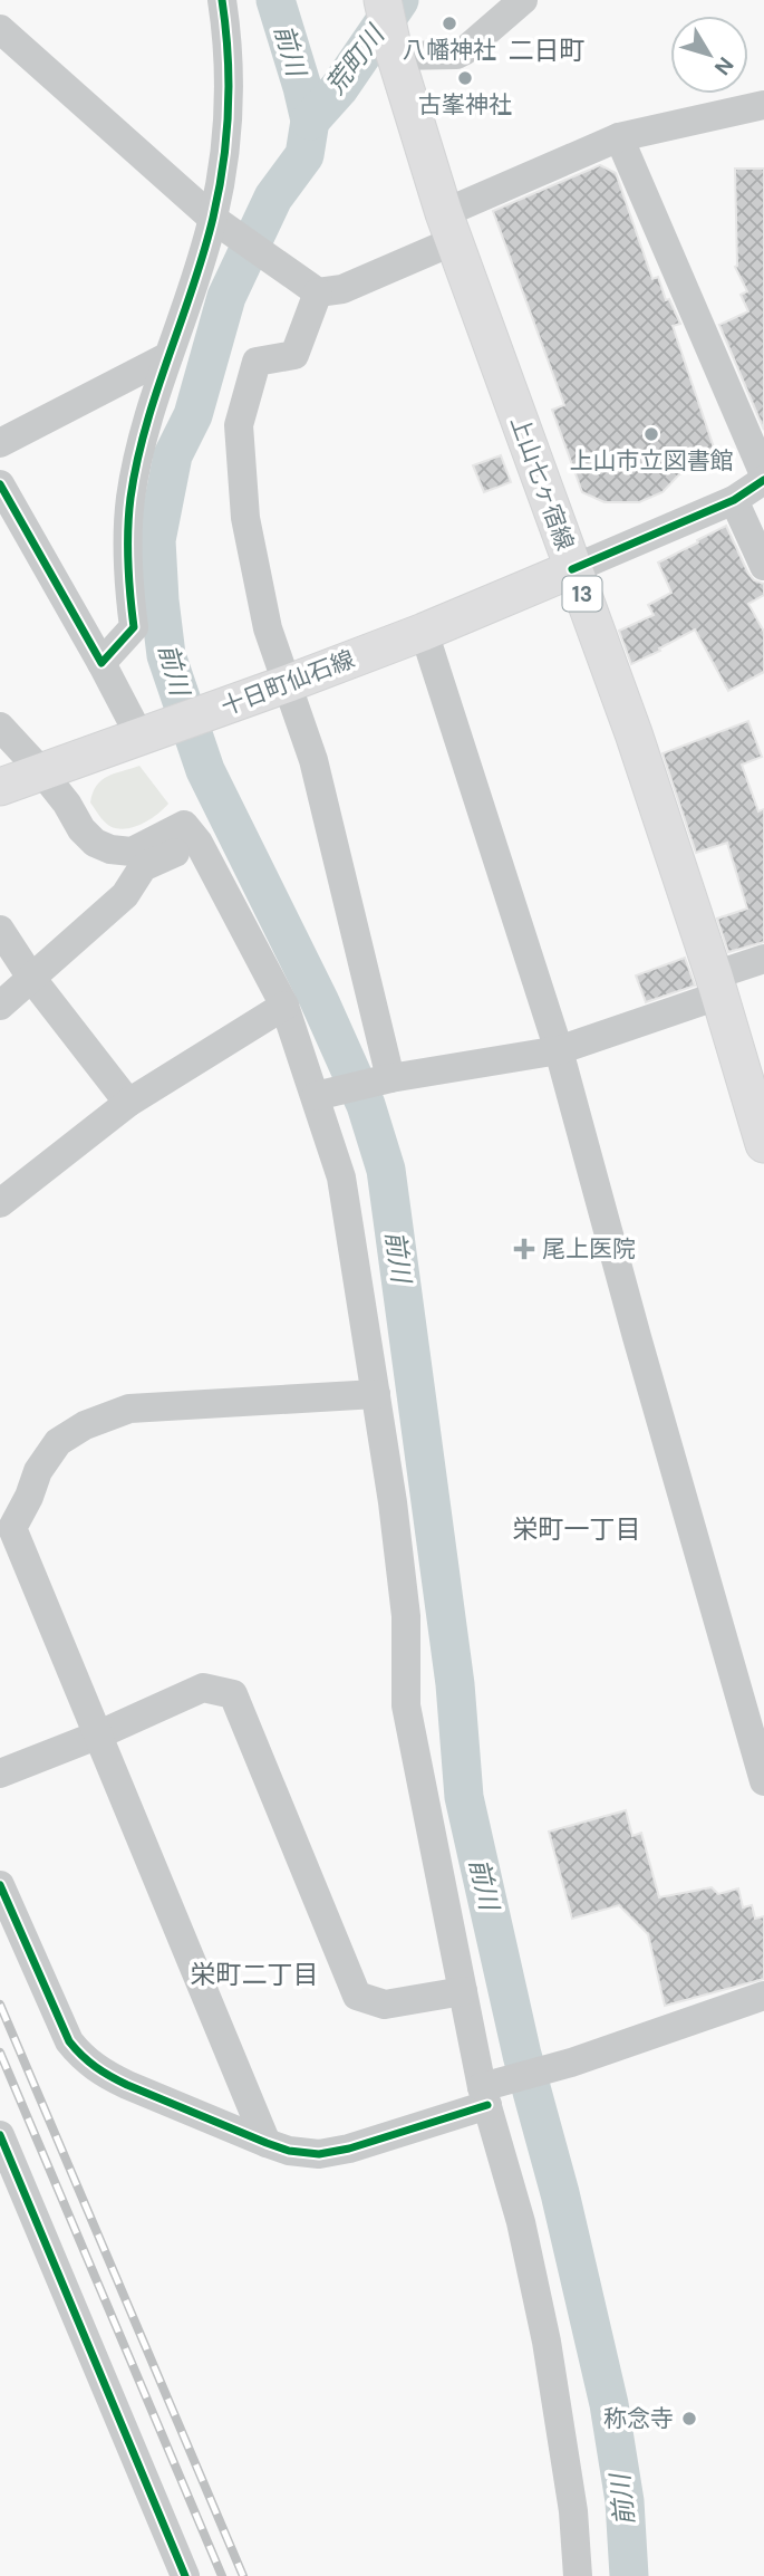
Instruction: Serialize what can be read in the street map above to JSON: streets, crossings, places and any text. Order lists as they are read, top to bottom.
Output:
{
  "streets": {
    "main road": ["上山七ヶ宿線", "13", "十日町仙石線"]
  },
  "crossings": [
    ["上山七ヶ宿線", "十日町仙石線"]
  ],
  "districts": ["二日町", "栄町一丁目", "栄町二丁目"],
  "water": ["前川", "荒町川"],
  "places": {
    "other": [
      "八幡神社",
      "古峯神社",
      "上山市立図書館",
      "称念寺"
    ],
    "health": ["尾上医院"]
  },
  "north": "bottom right"
}
